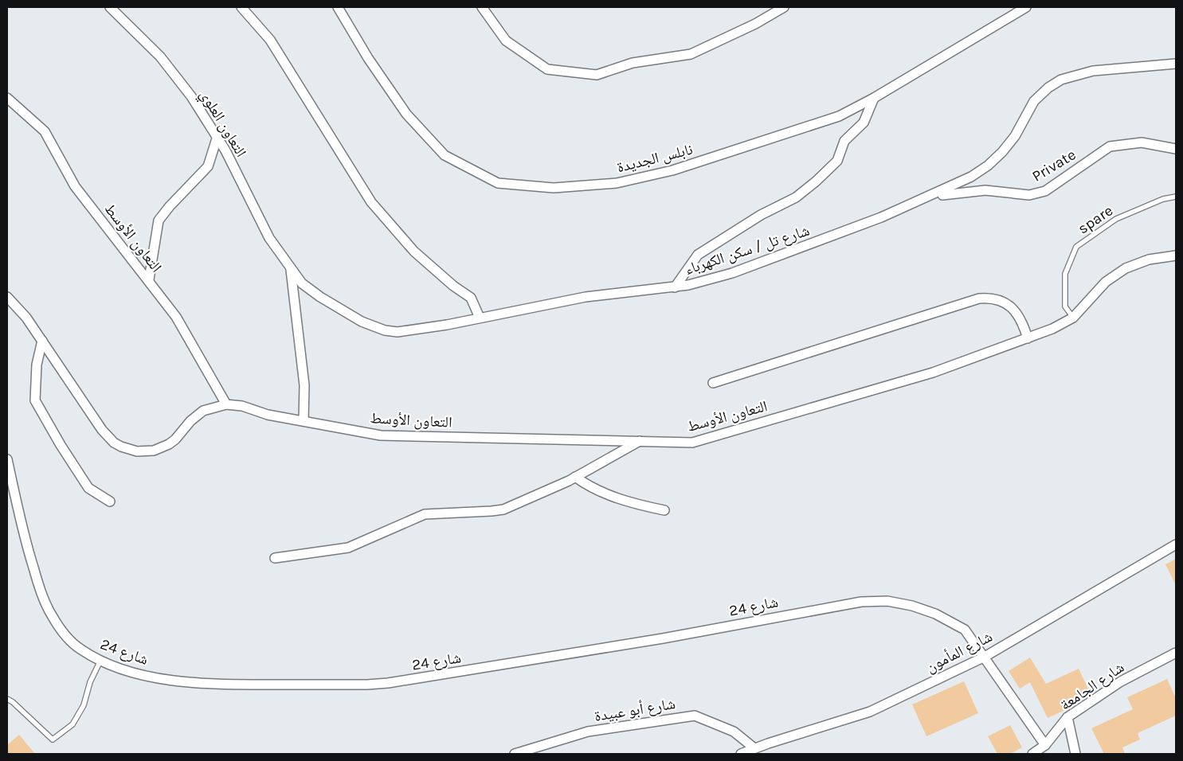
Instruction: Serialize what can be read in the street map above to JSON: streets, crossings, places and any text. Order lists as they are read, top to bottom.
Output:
{
  "streets": {
    "street": [
      "التعاون العلوي",
      "نابلس الجديدة",
      "Private",
      "التعاون الأوسط",
      "شارع تل / سكن الكهرباء",
      "شارع 24",
      "شارع المأمون",
      "شارع الجامعة",
      "شارع أبو عبيدة"
    ],
    "lane": ["spare"]
  },
  "crossings": [
    ["التعاون العلوي", "شارع تل / سكن الكهرباء"],
    ["spare", "التعاون الأوسط"],
    ["شارع 24", "شارع المأمون"],
    ["شارع 24", "شارع الجامعة"],
    ["شارع المأمون", "شارع أبو عبيدة"]
  ]
}
